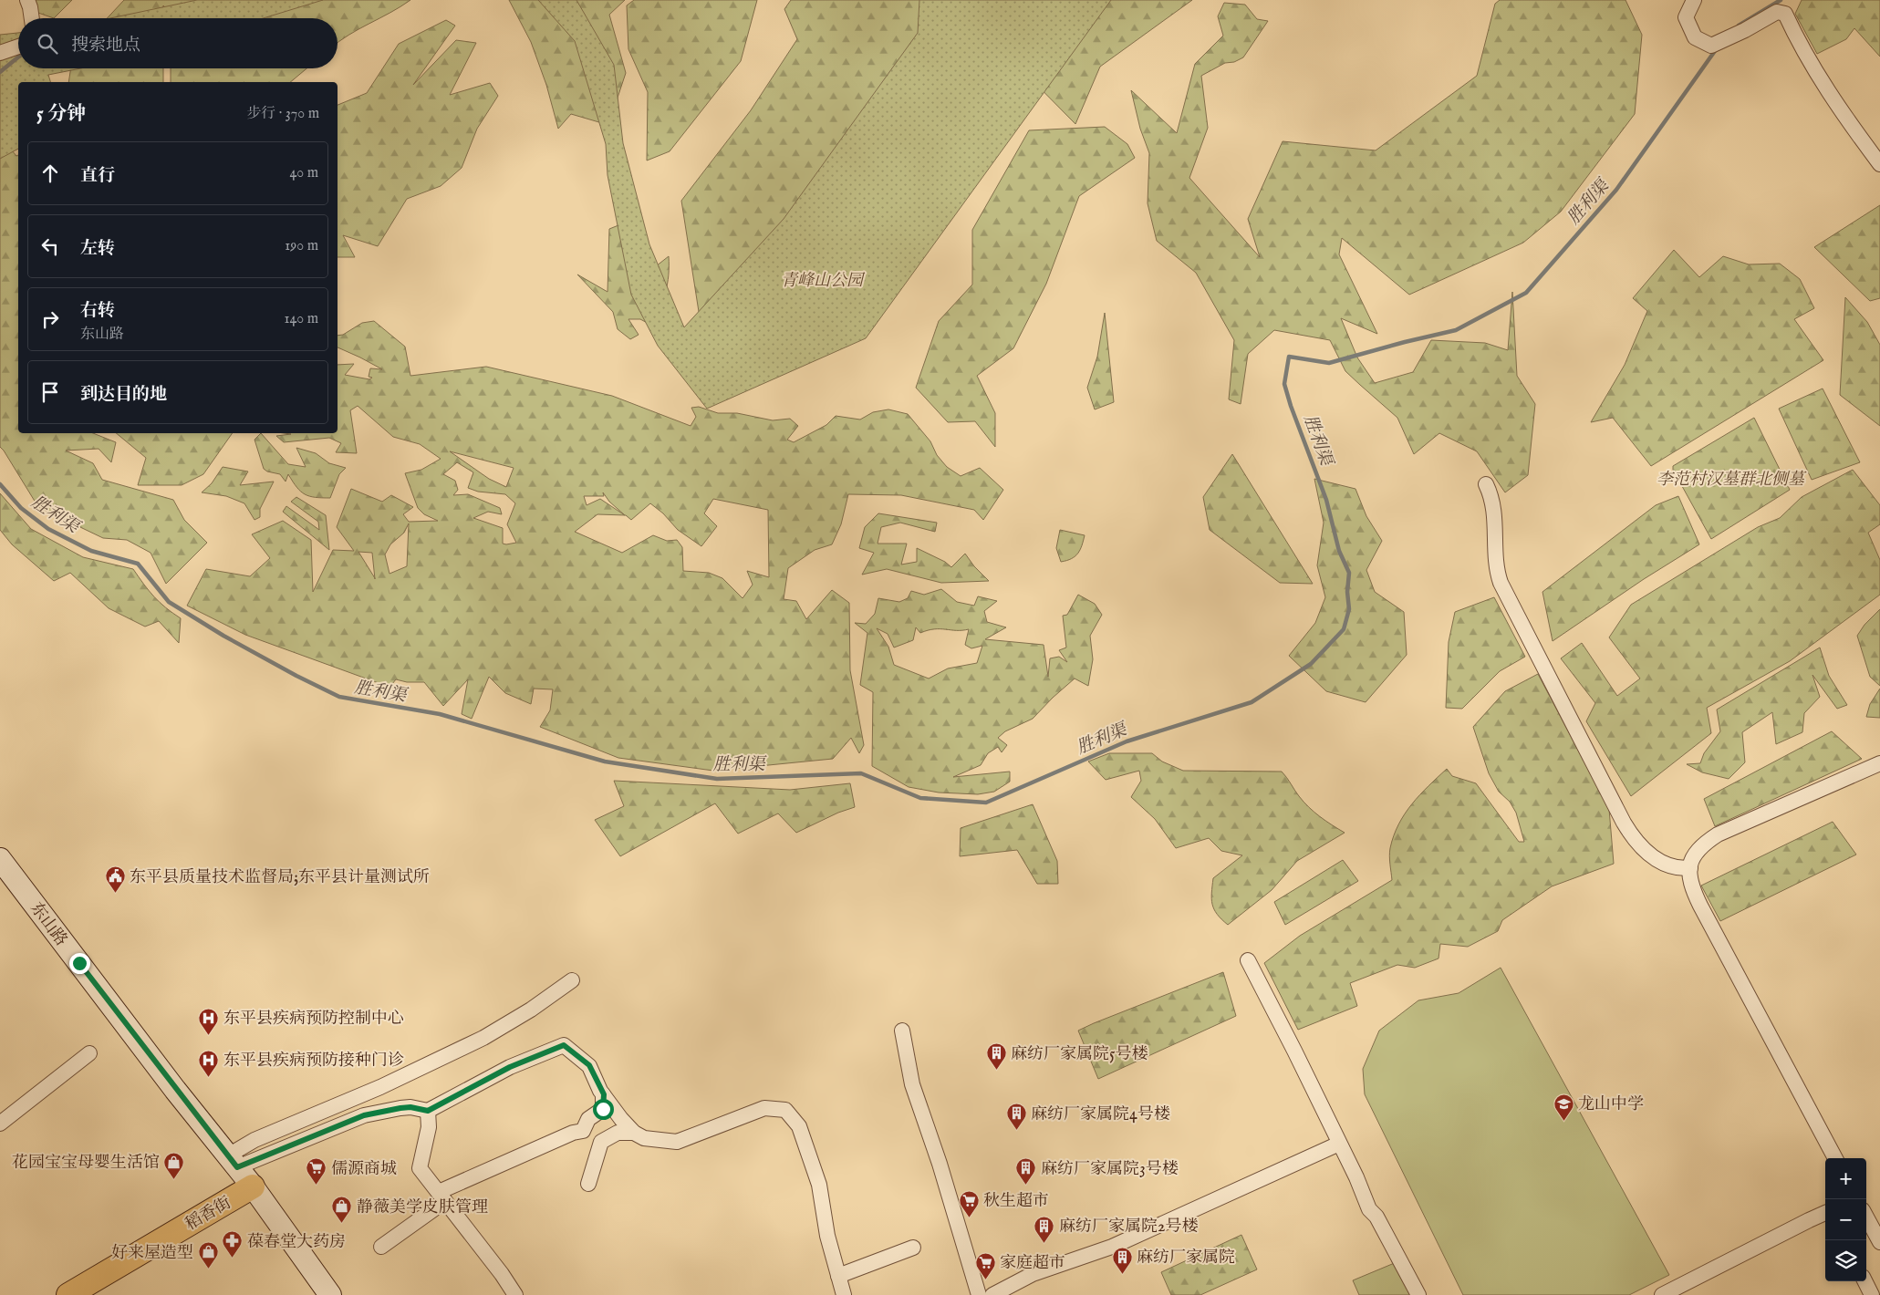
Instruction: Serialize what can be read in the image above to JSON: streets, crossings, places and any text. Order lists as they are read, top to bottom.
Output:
{
  "streets": {
    "main road": ["稻香街"],
    "street": ["东山路"]
  },
  "crossings": [
    ["东山路", "稻香街"]
  ],
  "water": ["胜利渠"],
  "parks": ["青峰山公园", "李范村汉墓群北侧墓"],
  "places": {
    "public building": ["东平县质量技术监督局;东平县计量测试所"],
    "hospital": ["东平县疾病预防控制中心", "东平县疾病预防接种门诊"],
    "building": [
      "麻纺厂家属院5号楼",
      "麻纺厂家属院4号楼",
      "麻纺厂家属院3号楼",
      "麻纺厂家属院2号楼",
      "麻纺厂家属院"
    ],
    "school or university": ["龙山中学"],
    "shop": ["花园宝宝母婴生活馆", "静薇美学皮肤管理", "好来屋造型"],
    "supermarket": ["儒源商城", "秋生超市", "家庭超市"],
    "pharmacy": ["葆春堂大药房"]
  },
  "page": {
    "search": "搜索地点",
    "heading": ["5 分钟", "步行 · 370 m"],
    "list": [
      ["直行", "40 m"],
      ["左转", "190 m"],
      ["右转", "东山路", "140 m"],
      "到达目的地"
    ],
    "map_buttons": ["+", "−"]
  }
}
